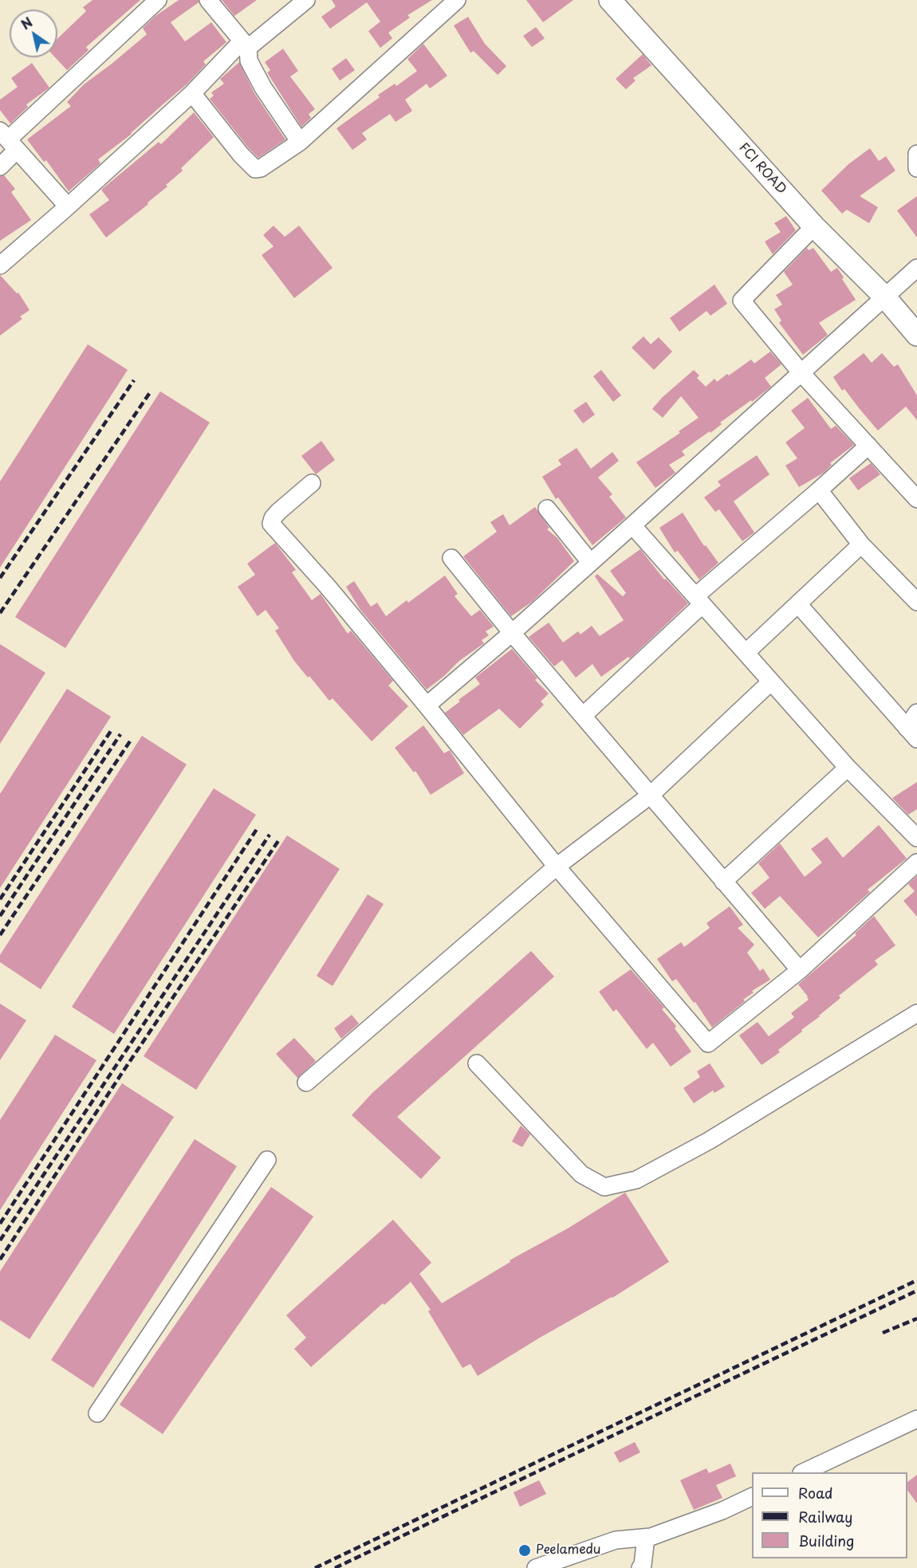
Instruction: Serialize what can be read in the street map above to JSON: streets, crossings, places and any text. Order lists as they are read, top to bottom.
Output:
{
  "streets": {
    "street": ["FCI ROAD"]
  },
  "places": ["Peelamedu"],
  "legend": ["Road", "Railway", "Building"],
  "north": "top left"
}
